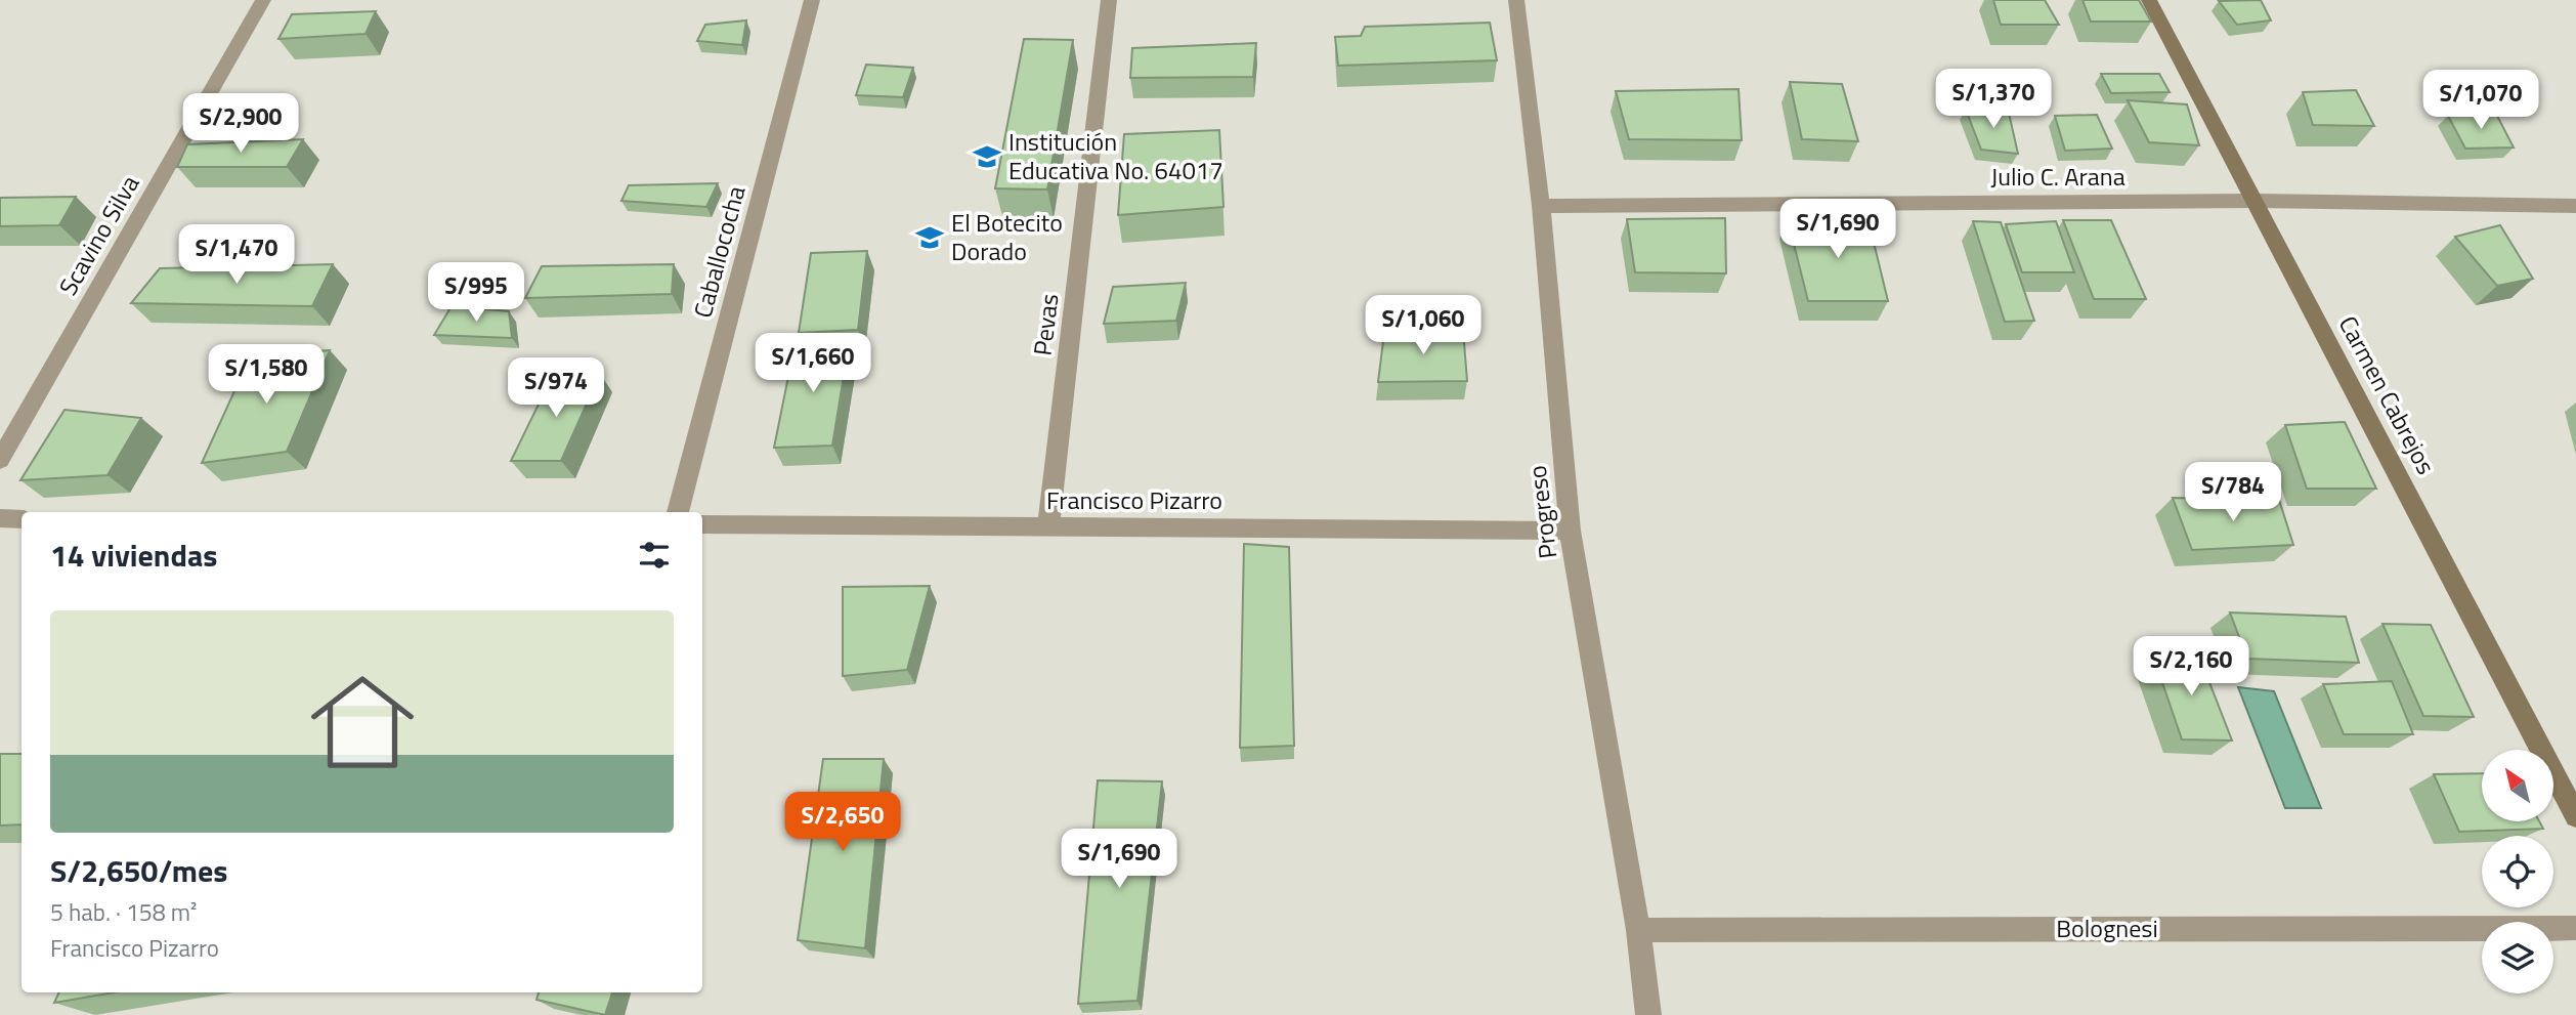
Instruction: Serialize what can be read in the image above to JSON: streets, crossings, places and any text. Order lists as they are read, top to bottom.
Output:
{
  "streets": {
    "street": [
      "Julio C. Arana",
      "Scavino Silva",
      "Caballococha",
      "Pevas",
      "Carmen Cabrejos",
      "Francisco Pizarro",
      "Progreso",
      "Bolognesi"
    ]
  },
  "crossings": [
    ["Julio C. Arana", "Carmen Cabrejos"],
    ["Julio C. Arana", "Progreso"],
    ["Pevas", "Francisco Pizarro"],
    ["Francisco Pizarro", "Progreso"],
    ["Progreso", "Bolognesi"]
  ],
  "places": {
    "school or university": ["Institución Educativa No. 64017", "El Botecito Dorado"]
  },
  "north": "top left",
  "page": {
    "price": [
      "S/1,370",
      "S/1,070",
      "S/2,900",
      "S/1,690",
      "S/1,470",
      "S/995",
      "S/1,060",
      "S/1,660",
      "S/1,580",
      "S/974",
      "S/784",
      "S/2,160",
      "S/2,650",
      "S/1,690"
    ],
    "heading": "14 viviendas",
    "list": [
      {
        "name": "S/2,650/mes",
        "note": "5 hab. · 158 m² · Francisco Pizarro"
      }
    ]
  }
}
